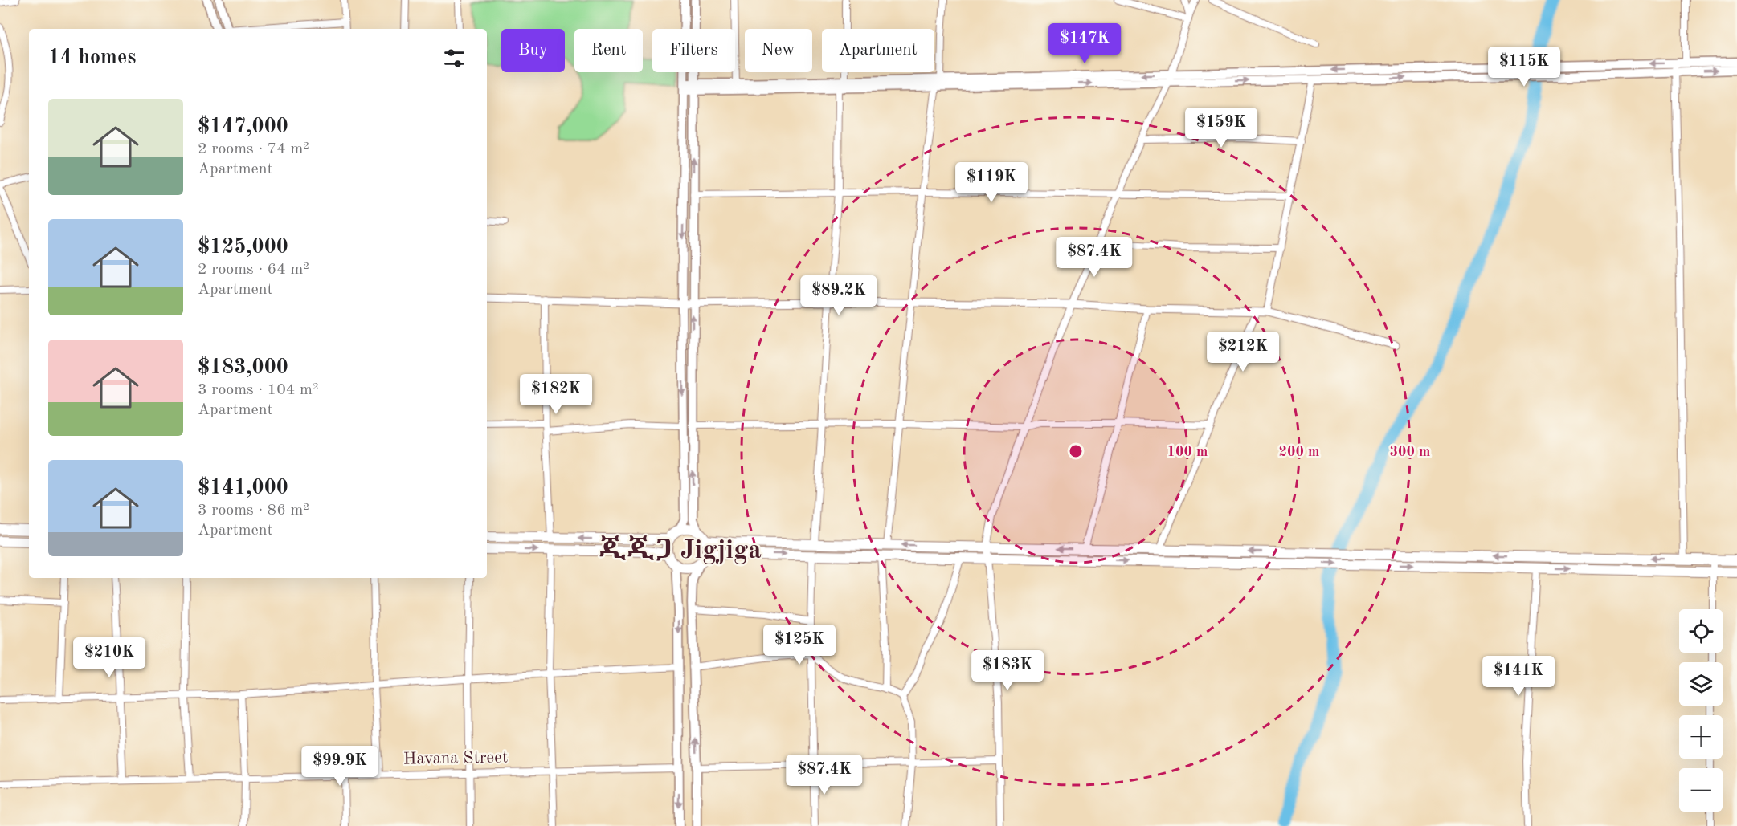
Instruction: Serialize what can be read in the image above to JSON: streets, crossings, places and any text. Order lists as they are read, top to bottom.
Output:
{
  "streets": {
    "street": ["Havana Street"]
  },
  "districts": ["ጂጂጋ Jigjiga"],
  "page": {
    "price": [
      "$147K",
      "$115K",
      "$159K",
      "$119K",
      "$87.4K",
      "$89.2K",
      "$212K",
      "$182K",
      "$125K",
      "$210K",
      "$183K",
      "$141K",
      "$99.9K",
      "$87.4K"
    ],
    "chip": [
      "Buy",
      "Rent",
      "Filters",
      "New",
      "Apartment"
    ],
    "heading": "14 homes",
    "list": [
      {
        "name": "$147,000",
        "note": "2 rooms · 74 m² · Apartment"
      },
      {
        "name": "$125,000",
        "note": "2 rooms · 64 m² · Apartment"
      },
      {
        "name": "$183,000",
        "note": "3 rooms · 104 m² · Apartment"
      },
      {
        "name": "$141,000",
        "note": "3 rooms · 86 m² · Apartment"
      }
    ],
    "map_buttons": ["+", "−"]
  },
  "rings": ["100 m", "200 m", "300 m"]
}
